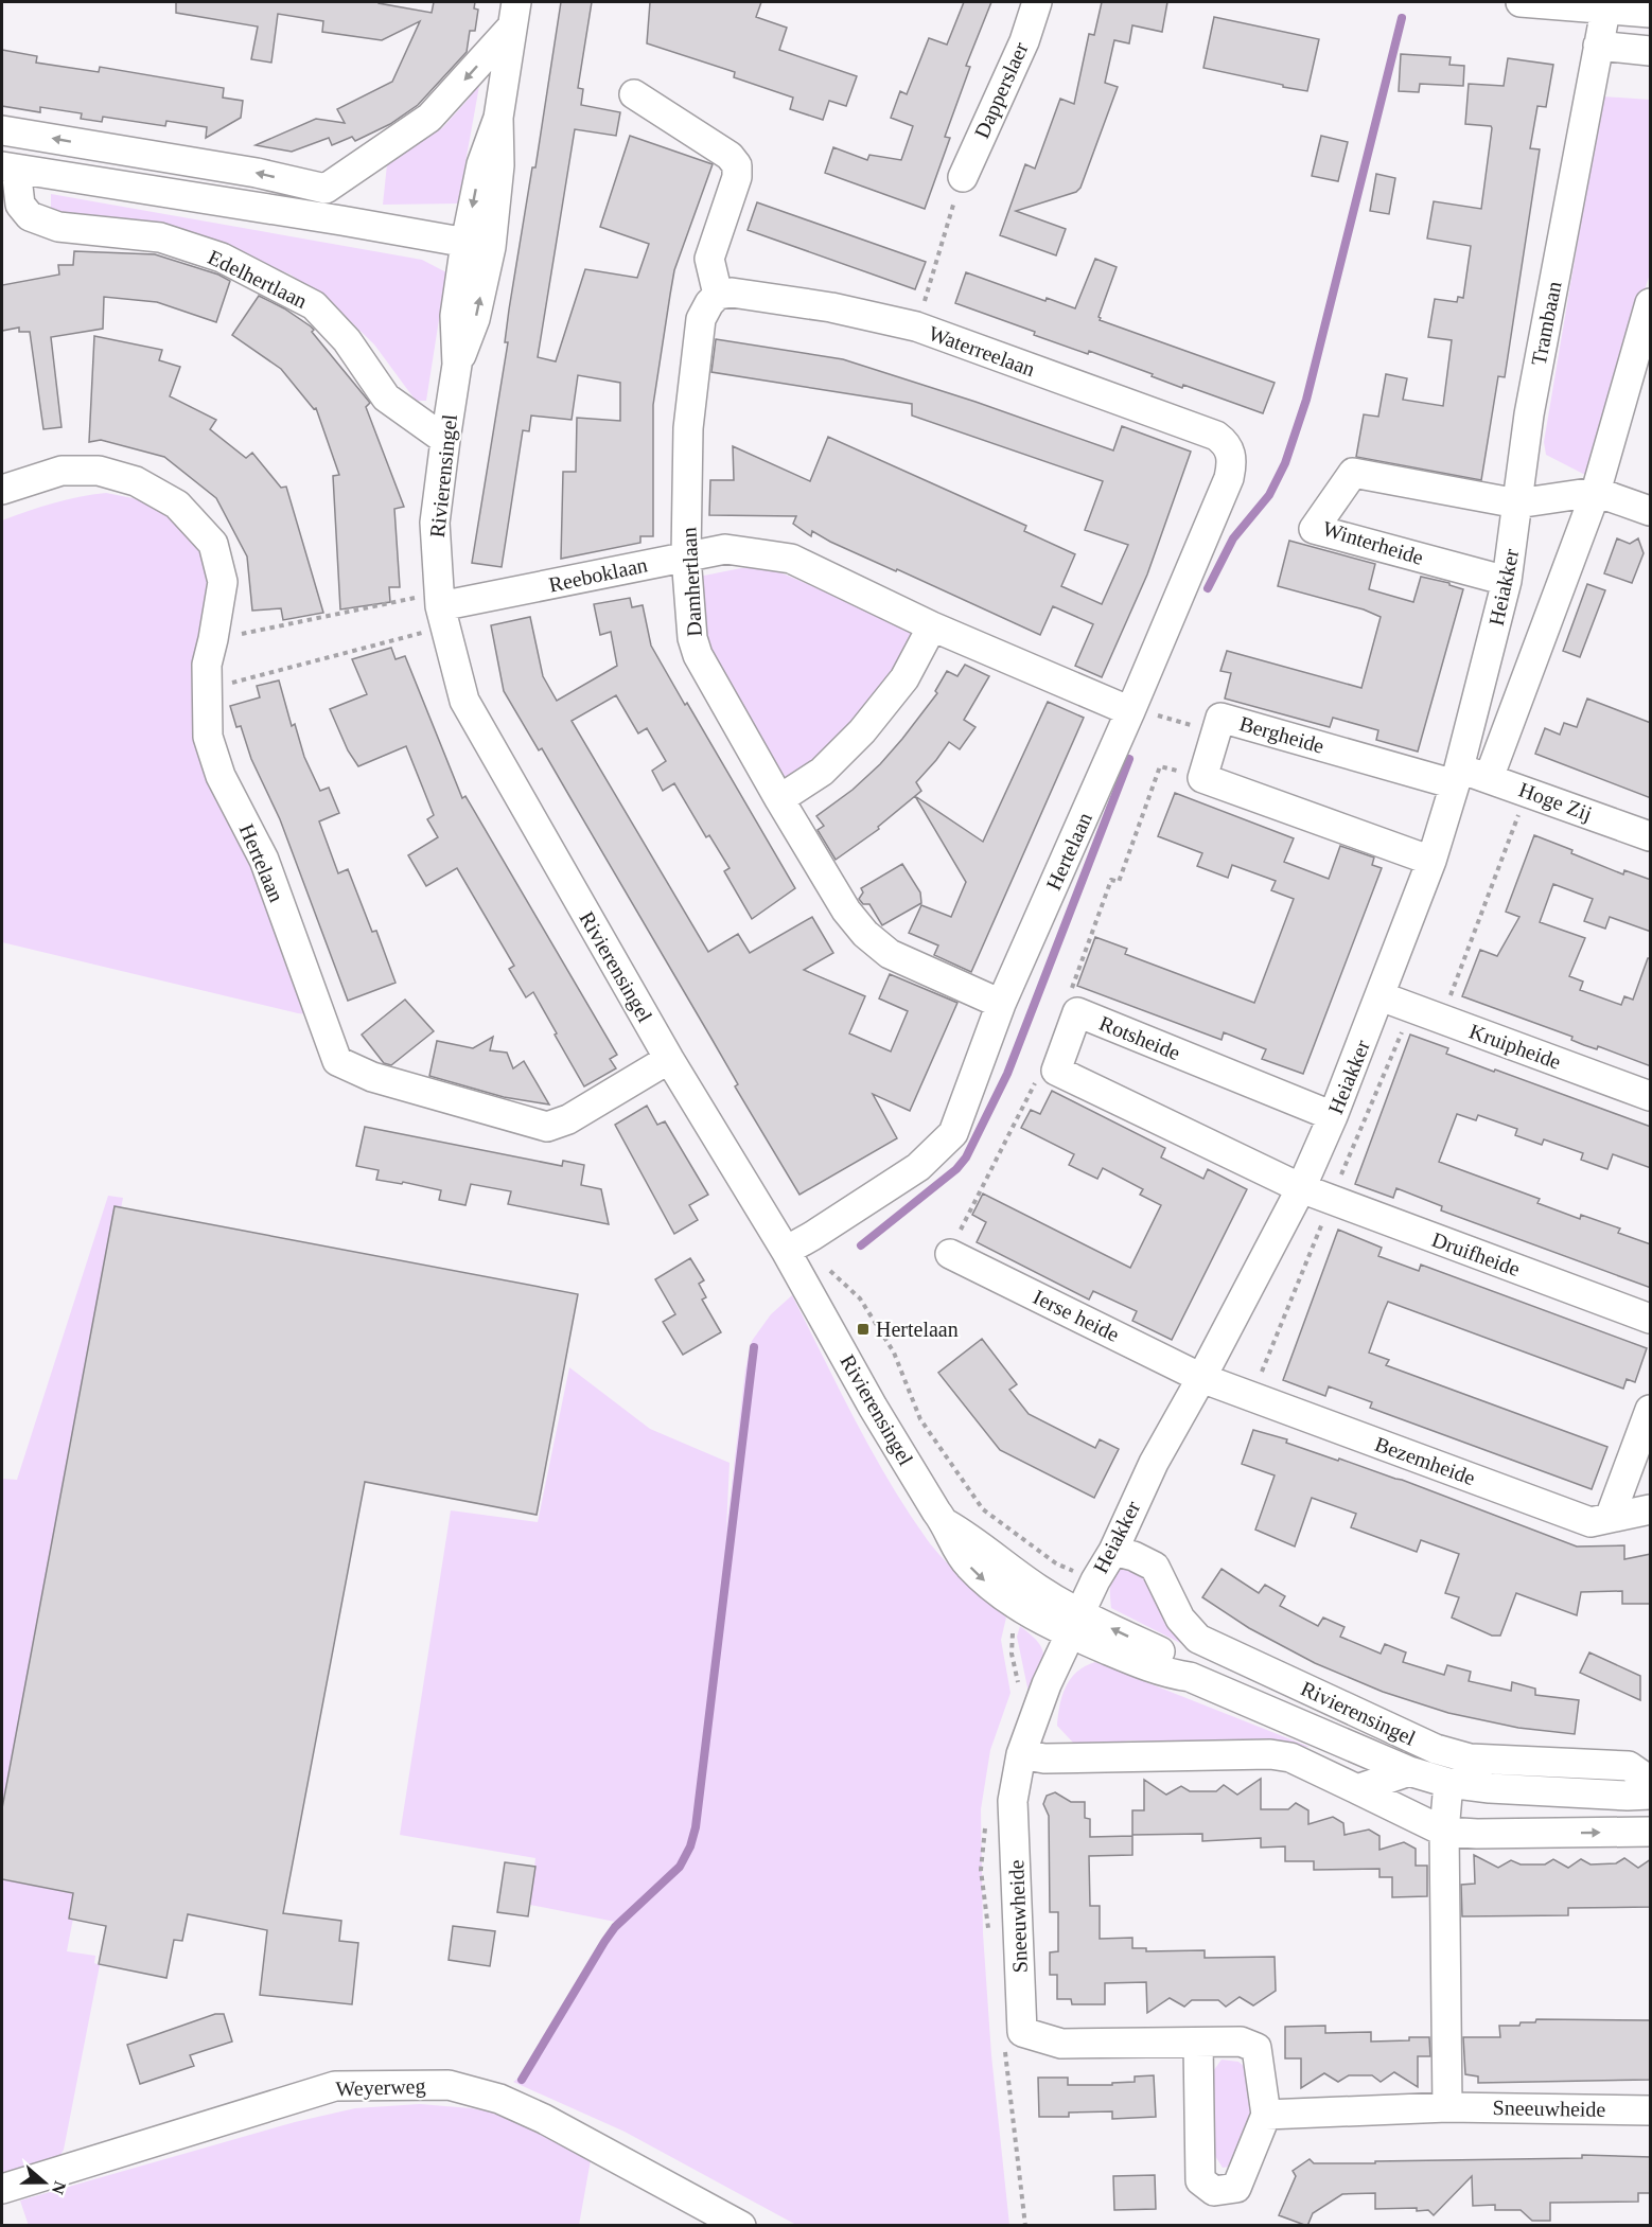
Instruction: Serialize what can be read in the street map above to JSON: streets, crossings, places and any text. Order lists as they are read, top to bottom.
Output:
{
  "streets": {
    "street": [
      "Dapperslaer",
      "Edelhertlaan",
      "Trambaan",
      "Waterreelaan",
      "Rivierensingel",
      "Winterheide",
      "Reeboklaan",
      "Damhertlaan",
      "Heiakker",
      "Bergheide",
      "Hoge Zij",
      "Hertelaan",
      "Rotsheide",
      "Kruipheide",
      "Druifheide",
      "Ierse heide",
      "Bezemheide",
      "Sneeuwheide",
      "Weyerweg"
    ]
  },
  "crossings": [
    ["Edelhertlaan", "Rivierensingel"],
    ["Trambaan", "Winterheide"],
    ["Trambaan", "Heiakker"],
    ["Waterreelaan", "Damhertlaan"],
    ["Waterreelaan", "Hertelaan"],
    ["Rivierensingel", "Reeboklaan"],
    ["Rivierensingel", "Heiakker"],
    ["Rivierensingel", "Hertelaan"],
    ["Rivierensingel", "Sneeuwheide"],
    ["Winterheide", "Heiakker"],
    ["Reeboklaan", "Damhertlaan"],
    ["Reeboklaan", "Hertelaan"],
    ["Damhertlaan", "Hertelaan"],
    ["Heiakker", "Bergheide"],
    ["Heiakker", "Hoge Zij"],
    ["Heiakker", "Rotsheide"],
    ["Heiakker", "Kruipheide"],
    ["Heiakker", "Druifheide"],
    ["Heiakker", "Ierse heide"],
    ["Heiakker", "Bezemheide"],
    ["Heiakker", "Sneeuwheide"],
    ["Bergheide", "Hoge Zij"],
    ["Ierse heide", "Bezemheide"]
  ],
  "places": {
    "transit": ["Hertelaan"]
  },
  "north": "right"
}
